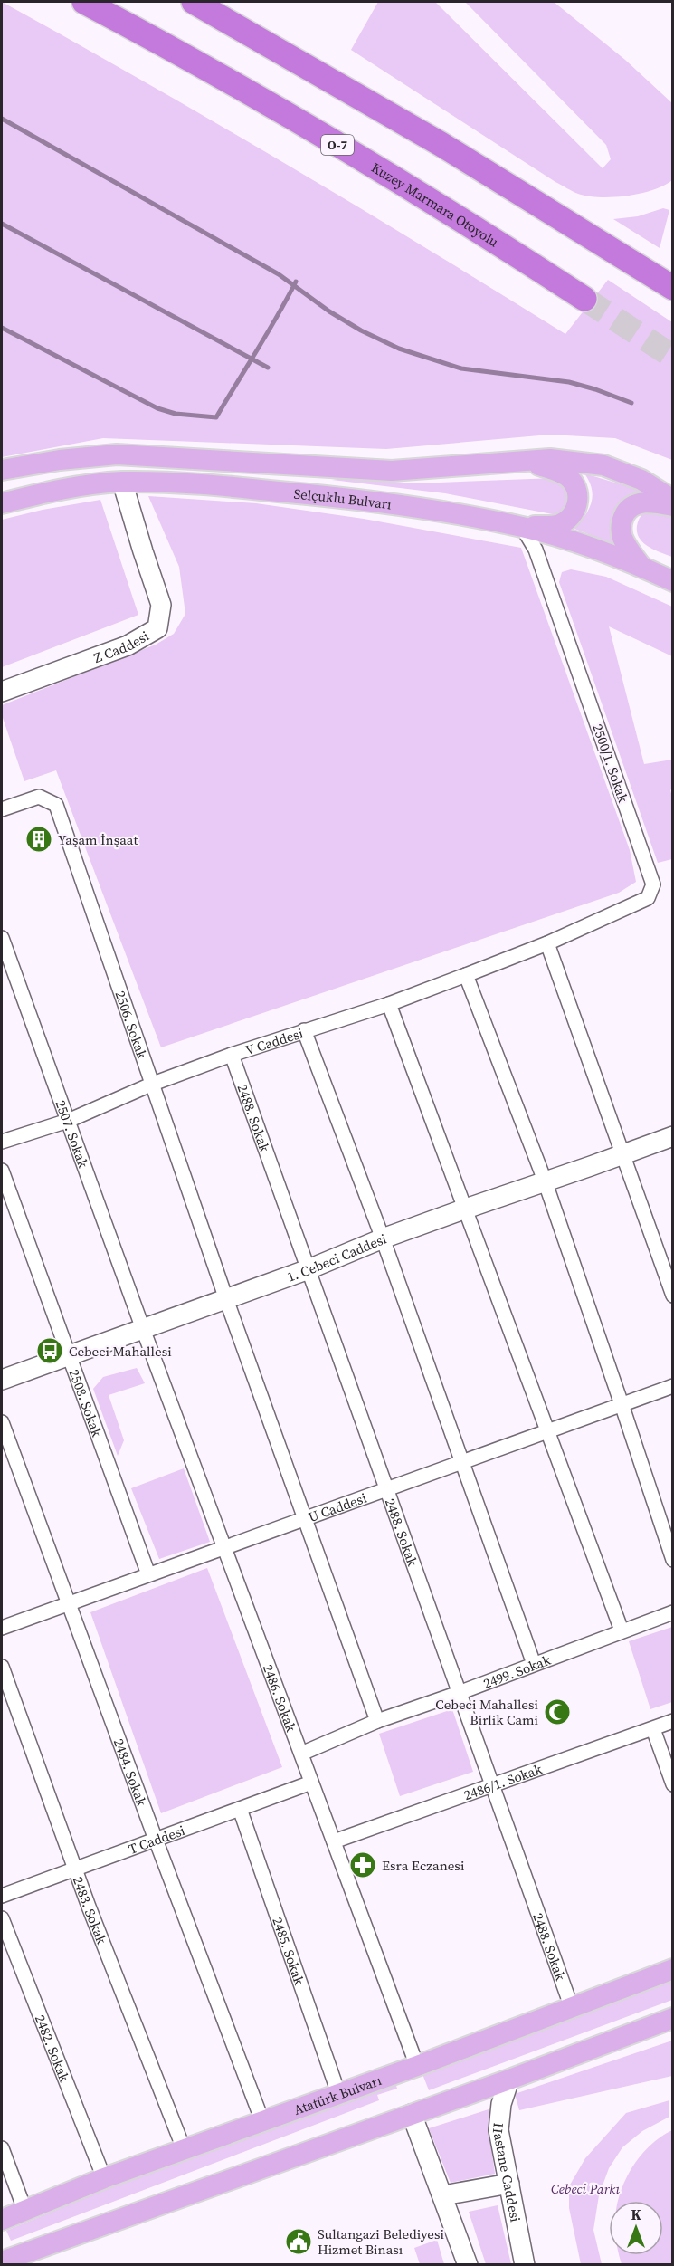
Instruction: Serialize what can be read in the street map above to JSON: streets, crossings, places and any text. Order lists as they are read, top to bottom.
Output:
{
  "streets": {
    "highway": ["O-7", "Kuzey Marmara Otoyolu"],
    "main road": ["Selçuklu Bulvarı", "Atatürk Bulvarı"],
    "street": [
      "Z Caddesi",
      "2500/1. Sokak",
      "2506. Sokak",
      "V Caddesi",
      "2488. Sokak",
      "2507. Sokak",
      "1. Cebeci Caddesi",
      "2508. Sokak",
      "U Caddesi",
      "2499. Sokak",
      "2486. Sokak",
      "2484. Sokak",
      "2486/1. Sokak",
      "T Caddesi",
      "2483. Sokak",
      "2485. Sokak",
      "2482. Sokak",
      "Hastane Caddesi"
    ]
  },
  "crossings": [
    ["Selçuklu Bulvarı", "Z Caddesi"],
    ["Selçuklu Bulvarı", "2500/1. Sokak"],
    ["2500/1. Sokak", "V Caddesi"],
    ["2506. Sokak", "V Caddesi"],
    ["2506. Sokak", "1. Cebeci Caddesi"],
    ["2506. Sokak", "U Caddesi"],
    ["2506. Sokak", "2499. Sokak"],
    ["V Caddesi", "2488. Sokak"],
    ["V Caddesi", "2507. Sokak"],
    ["2488. Sokak", "1. Cebeci Caddesi"],
    ["2488. Sokak", "U Caddesi"],
    ["2488. Sokak", "2499. Sokak"],
    ["2488. Sokak", "2486/1. Sokak"],
    ["2488. Sokak", "Atatürk Bulvarı"],
    ["2507. Sokak", "1. Cebeci Caddesi"],
    ["2507. Sokak", "2486. Sokak"],
    ["1. Cebeci Caddesi", "2508. Sokak"],
    ["1. Cebeci Caddesi", "2486. Sokak"],
    ["2508. Sokak", "U Caddesi"],
    ["U Caddesi", "2486. Sokak"],
    ["U Caddesi", "2484. Sokak"],
    ["2499. Sokak", "2486. Sokak"],
    ["2486. Sokak", "2486/1. Sokak"],
    ["2486. Sokak", "T Caddesi"],
    ["2486. Sokak", "Atatürk Bulvarı"],
    ["2484. Sokak", "T Caddesi"],
    ["2484. Sokak", "Atatürk Bulvarı"],
    ["T Caddesi", "2483. Sokak"],
    ["T Caddesi", "2485. Sokak"],
    ["2483. Sokak", "Atatürk Bulvarı"],
    ["2485. Sokak", "Atatürk Bulvarı"],
    ["2482. Sokak", "Atatürk Bulvarı"]
  ],
  "parks": ["Cebeci Parkı"],
  "places": {
    "building": ["Yaşam İnşaat"],
    "bus stop": ["Cebeci Mahallesi"],
    "mosque": ["Cebeci Mahallesi Birlik Cami"],
    "pharmacy": ["Esra Eczanesi"],
    "public building": ["Sultangazi Belediyesi Hizmet Binası"]
  },
  "north": "top"
}
